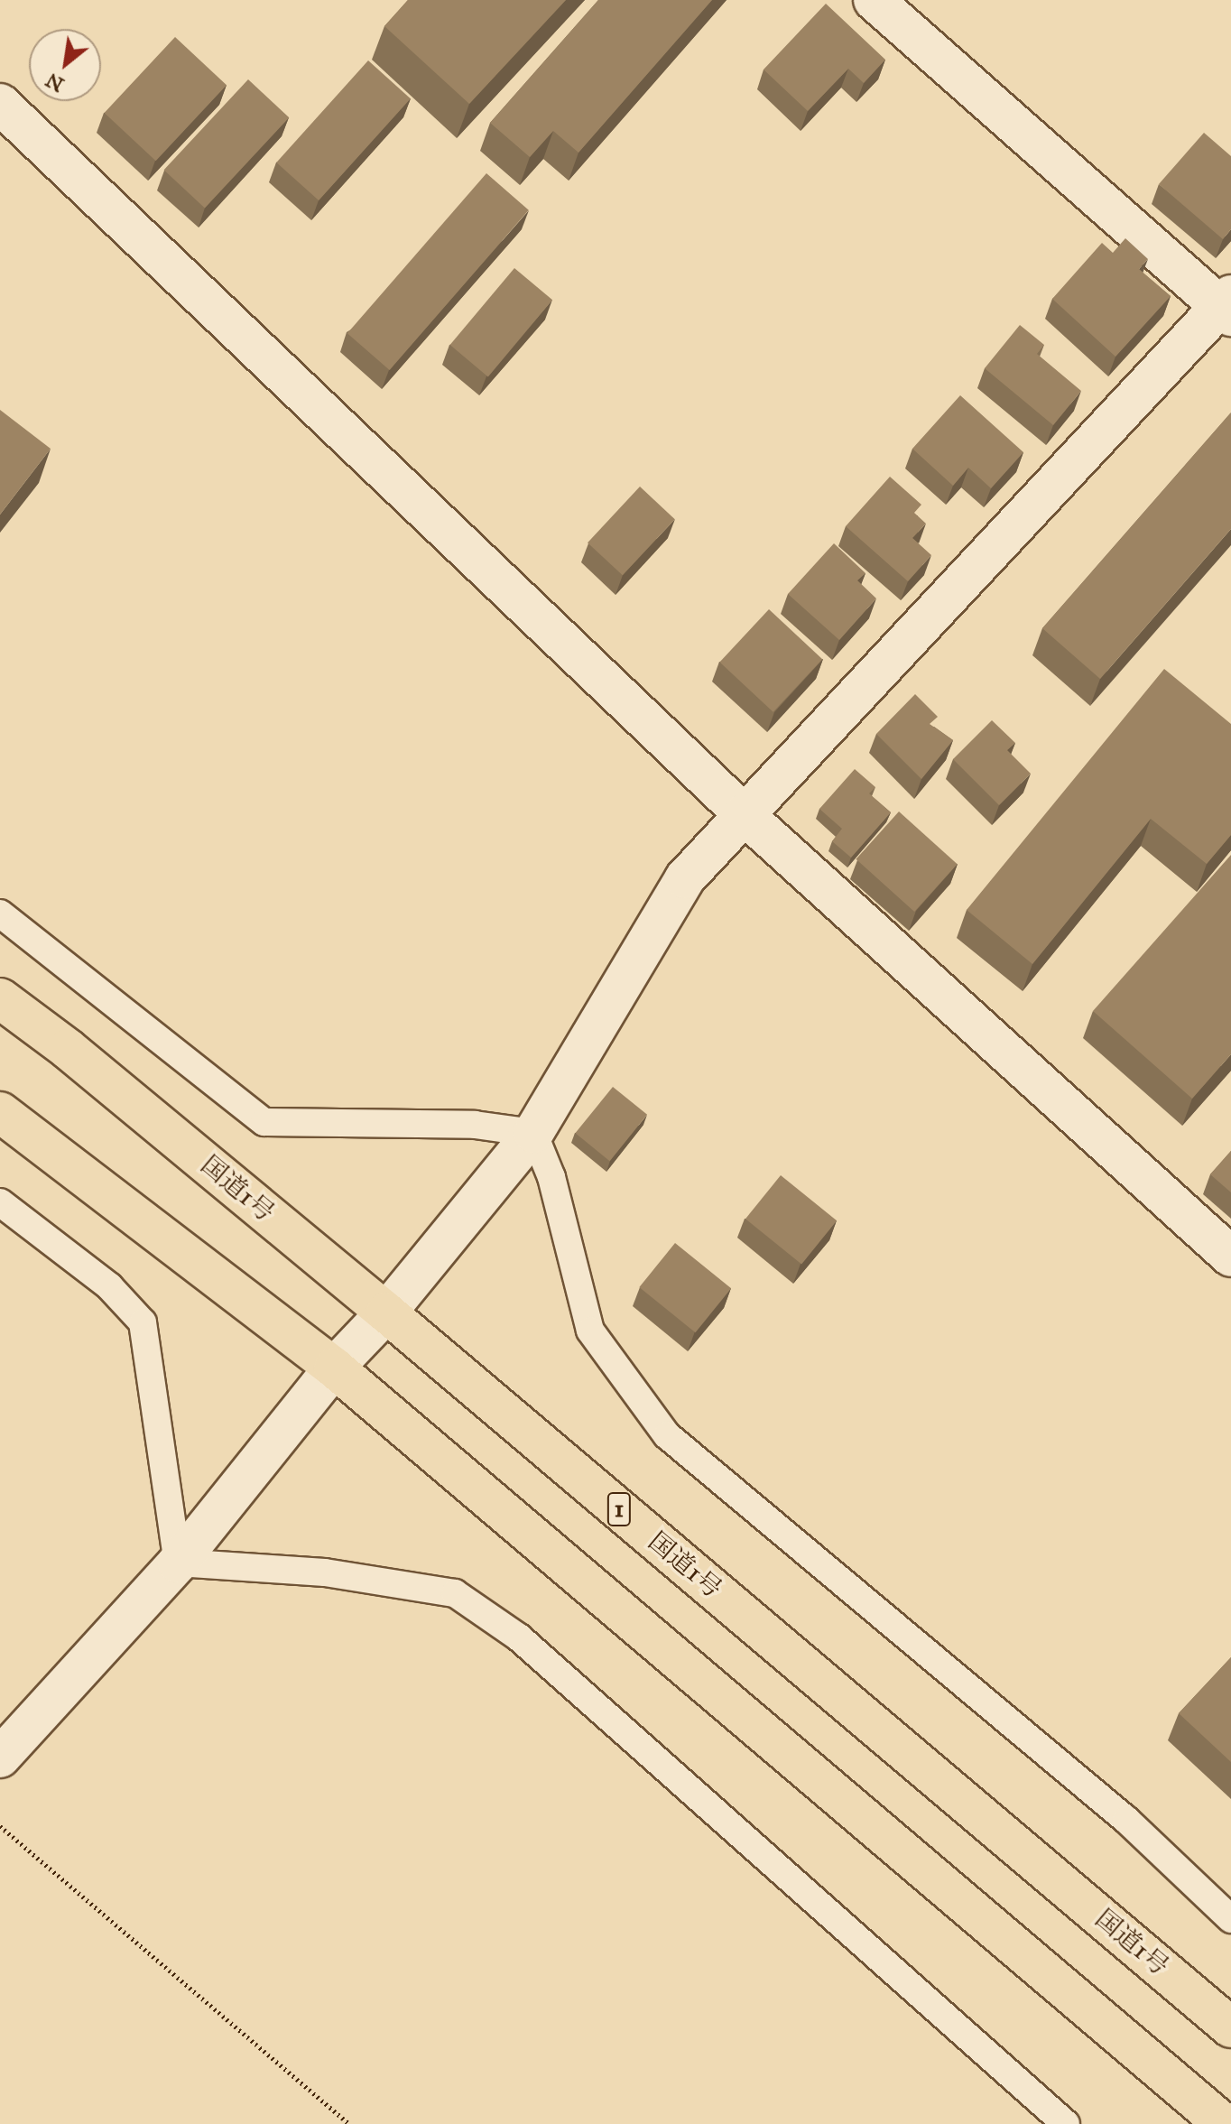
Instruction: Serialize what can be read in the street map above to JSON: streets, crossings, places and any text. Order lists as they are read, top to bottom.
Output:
{
  "streets": {
    "highway": ["国道1号", "1"]
  },
  "north": "bottom left"
}
